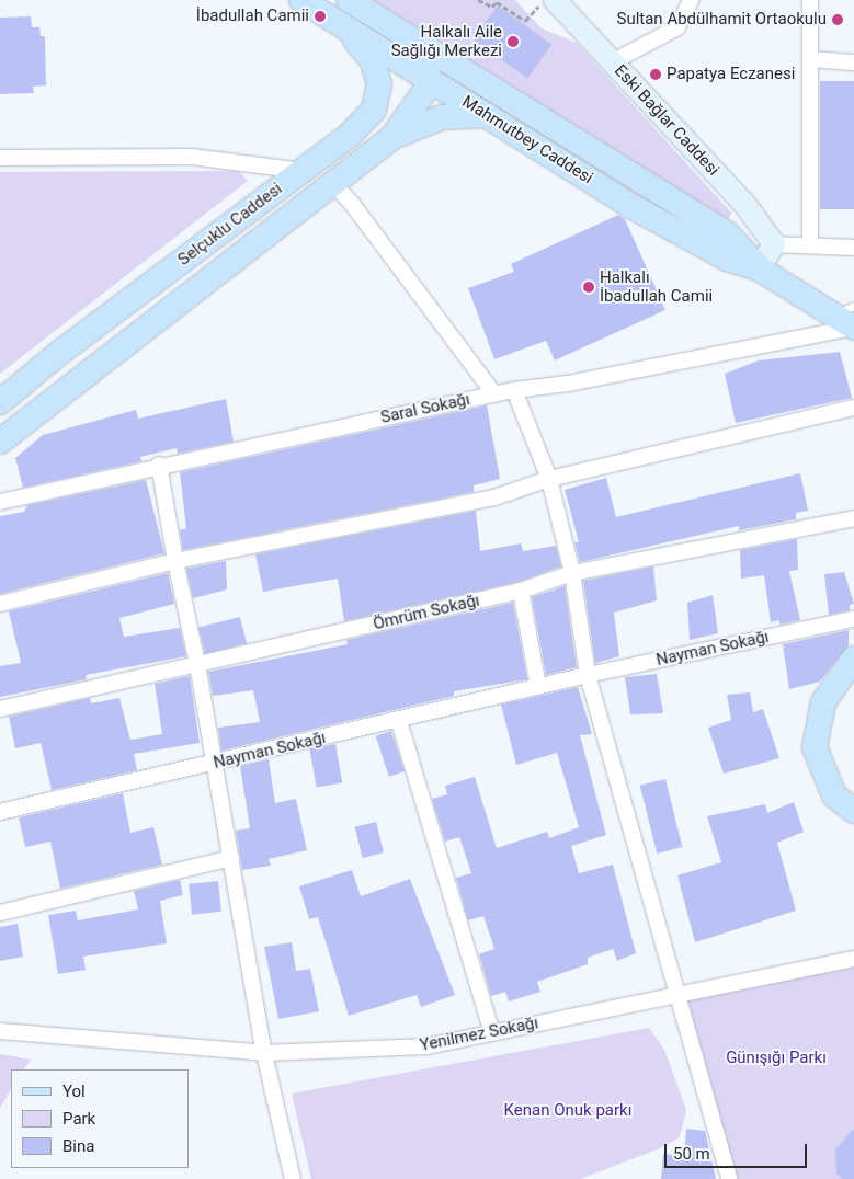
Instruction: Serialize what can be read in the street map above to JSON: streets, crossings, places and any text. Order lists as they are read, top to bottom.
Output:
{
  "streets": {
    "main road": ["Eski Bağlar Caddesi", "Mahmutbey Caddesi", "Selçuklu Caddesi"],
    "street": [
      "Saral Sokağı",
      "Ömrüm Sokağı",
      "Nayman Sokağı",
      "Yenilmez Sokağı"
    ]
  },
  "crossings": [
    ["Mahmutbey Caddesi", "Selçuklu Caddesi"],
    ["Mahmutbey Caddesi", "Saral Sokağı"]
  ],
  "parks": ["Günışığı Parkı", "Kenan Onuk parkı"],
  "places": [
    "İbadullah Camii",
    "Sultan Abdülhamit Ortaokulu",
    "Halkalı Aile Sağlığı Merkezi",
    "Papatya Eczanesi",
    "Halkalı İbadullah Camii"
  ],
  "legend": ["Yol", "Park", "Bina"],
  "scale_bar": "50 m"
}
